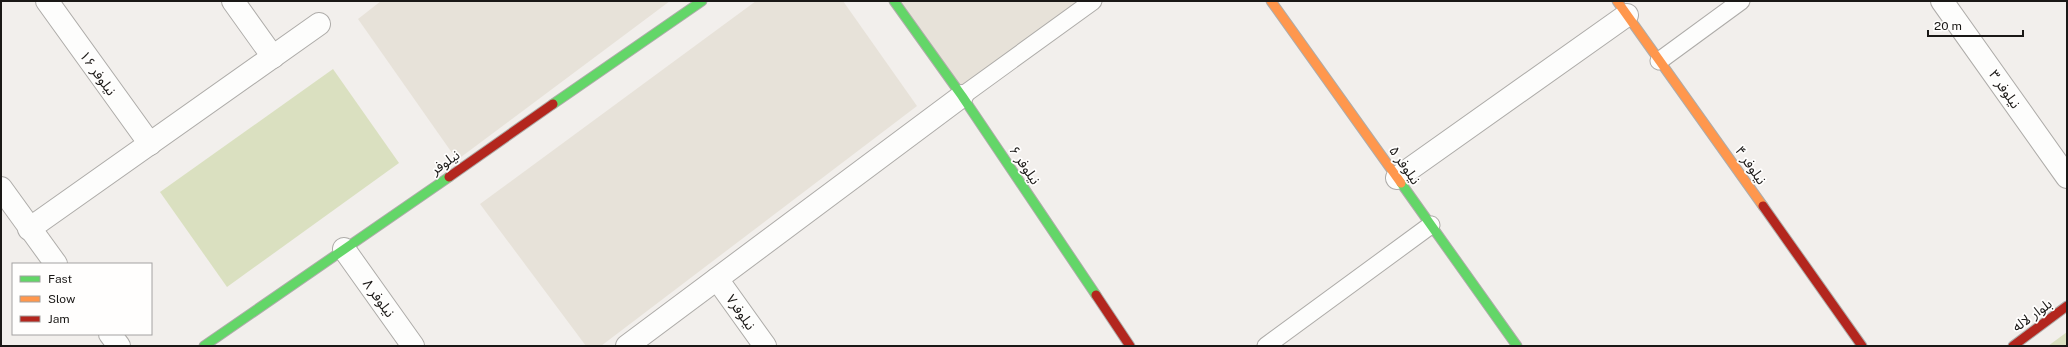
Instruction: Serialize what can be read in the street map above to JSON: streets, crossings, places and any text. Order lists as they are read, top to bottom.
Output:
{
  "streets": {
    "street": [
      "نیلوفر ۱۶",
      "نیلوفر ۳",
      "نیلوفر",
      "نیلوفر ۶",
      "نیلوفر ۵",
      "نیلوفر ۴",
      "نیلوفر ۸",
      "نیلوفر۷",
      "بلوار لاله"
    ]
  },
  "crossings": [
    ["نیلوفر", "نیلوفر ۸"]
  ],
  "legend": ["Fast", "Slow", "Jam"],
  "scale_bar": "20 m"
}
